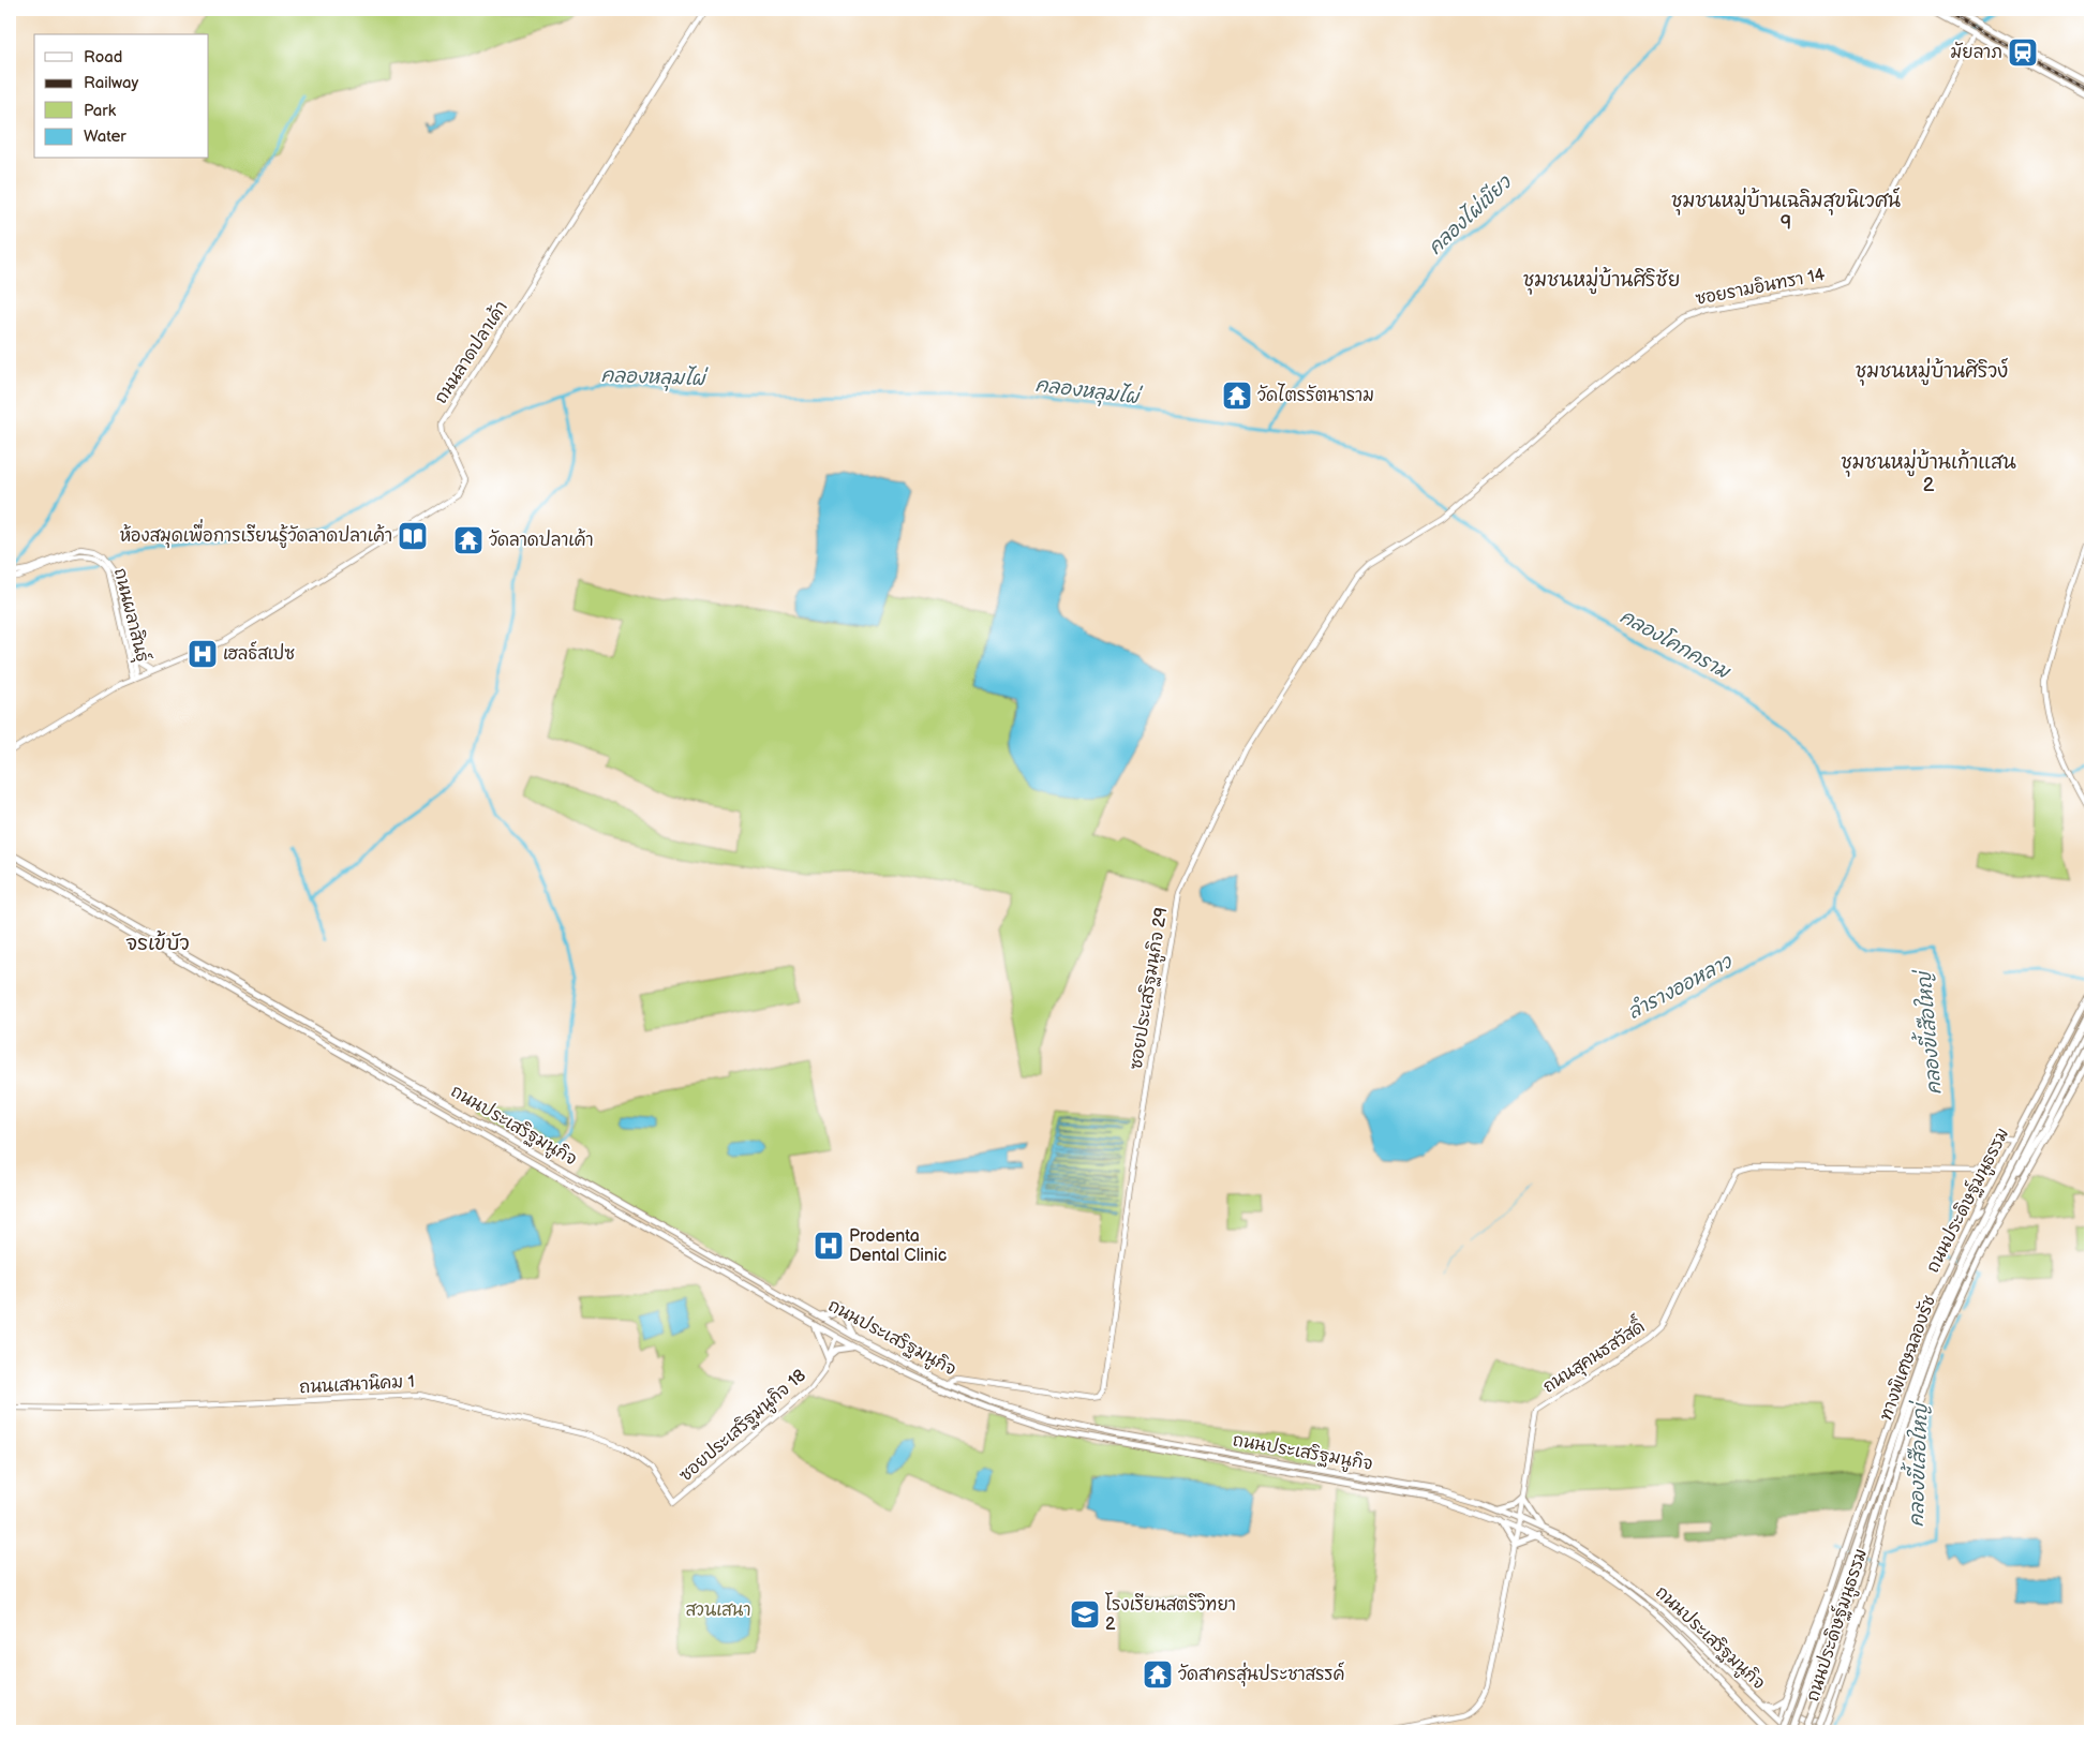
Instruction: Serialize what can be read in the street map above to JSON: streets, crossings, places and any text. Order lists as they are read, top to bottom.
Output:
{
  "streets": {
    "highway": ["ทางพิเศษฉลองรัช"],
    "main road": ["ถนนประเสริฐมนูกิจ", "ถนนประดิษฐ์มนูธรรม"],
    "street": [
      "ซอยรามอินทรา 14",
      "ถนนลาดปลาเค้า",
      "ถนนผลาสินธุ์",
      "ซอยประเสริฐมนูกิจ 29",
      "ถนนสุคนธสวัสดิ์",
      "ถนนเสนานิคม 1",
      "ซอยประเสริฐมนูกิจ 18"
    ]
  },
  "crossings": [
    ["ซอยรามอินทรา 14", "ซอยประเสริฐมนูกิจ 29"],
    ["ถนนลาดปลาเค้า", "ถนนผลาสินธุ์"],
    ["ซอยประเสริฐมนูกิจ 29", "ถนนประเสริฐมนูกิจ"],
    ["ถนนประเสริฐมนูกิจ", "ถนนสุคนธสวัสดิ์"],
    ["ถนนประเสริฐมนูกิจ", "ทางพิเศษฉลองรัช"],
    ["ถนนประเสริฐมนูกิจ", "ซอยประเสริฐมนูกิจ 18"],
    ["ถนนประดิษฐ์มนูธรรม", "ถนนสุคนธสวัสดิ์"],
    ["ถนนเสนานิคม 1", "ซอยประเสริฐมนูกิจ 18"]
  ],
  "districts": [
    "ชุมชนหมู่บ้านเฉลิมสุขนิเวศน์ 9",
    "ชุมชนหมู่บ้านศิริชัย",
    "ชุมชนหมู่บ้านศิริวง์",
    "ชุมชนหมู่บ้านเก้าแสน 2",
    "จรเข้บัว"
  ],
  "water": [
    "คลองไผ่เขียว",
    "คลองหลุมไผ่",
    "คลองโคกคราม",
    "ลำรางออหลาว",
    "คลองขี้เสือใหญ่"
  ],
  "parks": ["สวนเสนา"],
  "places": {
    "station": ["มัยลาภ"],
    "temple": ["วัดไตรรัตนาราม", "วัดลาดปลาเค้า", "วัดสาครสุ่นประชาสรรค์"],
    "library": ["ห้องสมุดเพื่อการเรียนรู้วัดลาดปลาเค้า"],
    "hospital": ["เฮลธ์สเปซ", "Prodenta Dental Clinic"],
    "school or university": ["โรงเรียนสตรีวิทยา 2"]
  },
  "legend": [
    "Road",
    "Railway",
    "Park",
    "Water"
  ]
}
